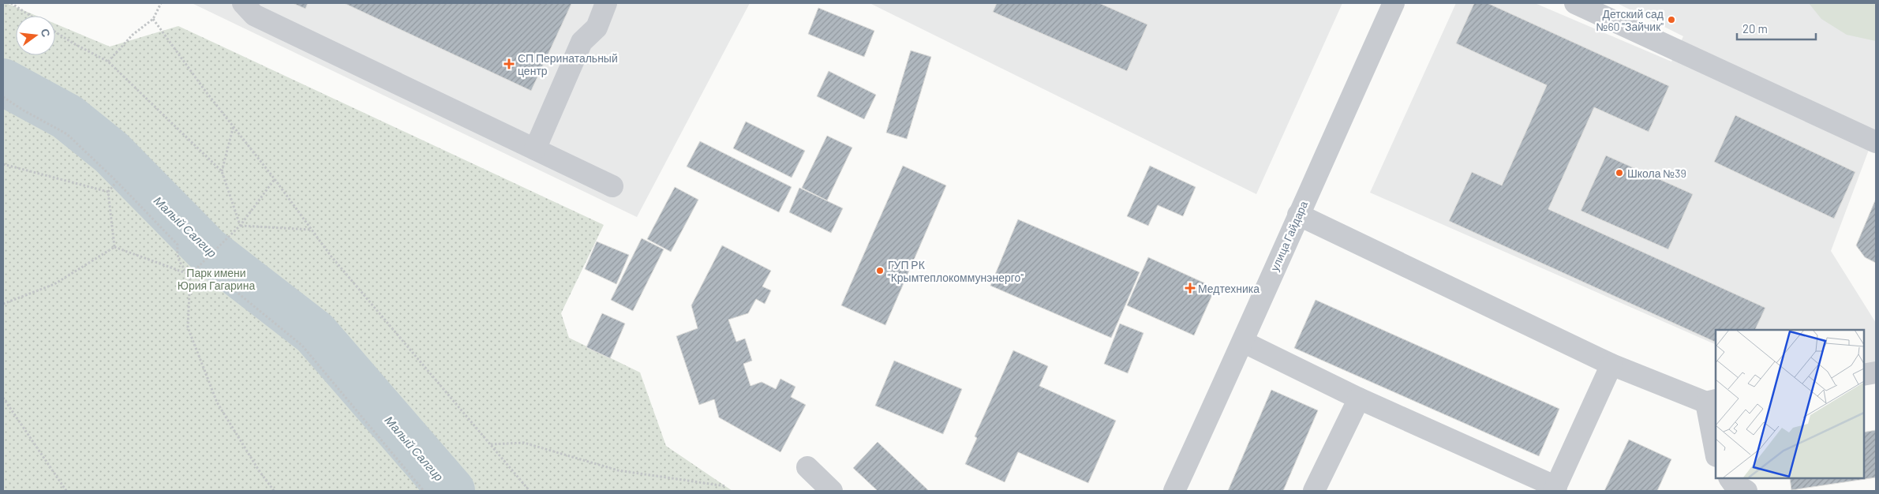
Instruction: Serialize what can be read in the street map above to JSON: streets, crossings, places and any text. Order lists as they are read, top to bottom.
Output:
{
  "streets": {
    "street": ["улица Гайдара"]
  },
  "water": ["Малый Салгир"],
  "parks": ["Парк имени Юрия Гагарина"],
  "places": {
    "other": ["Детский сад №60 \"Зайчик\"", "Школа №39", "ГУП РК \"Крымтеплокоммунэнерго\""],
    "health": ["СП Перинатальный центр", "Медтехника"]
  },
  "scale_bar": "20 m",
  "north": "right"
}
